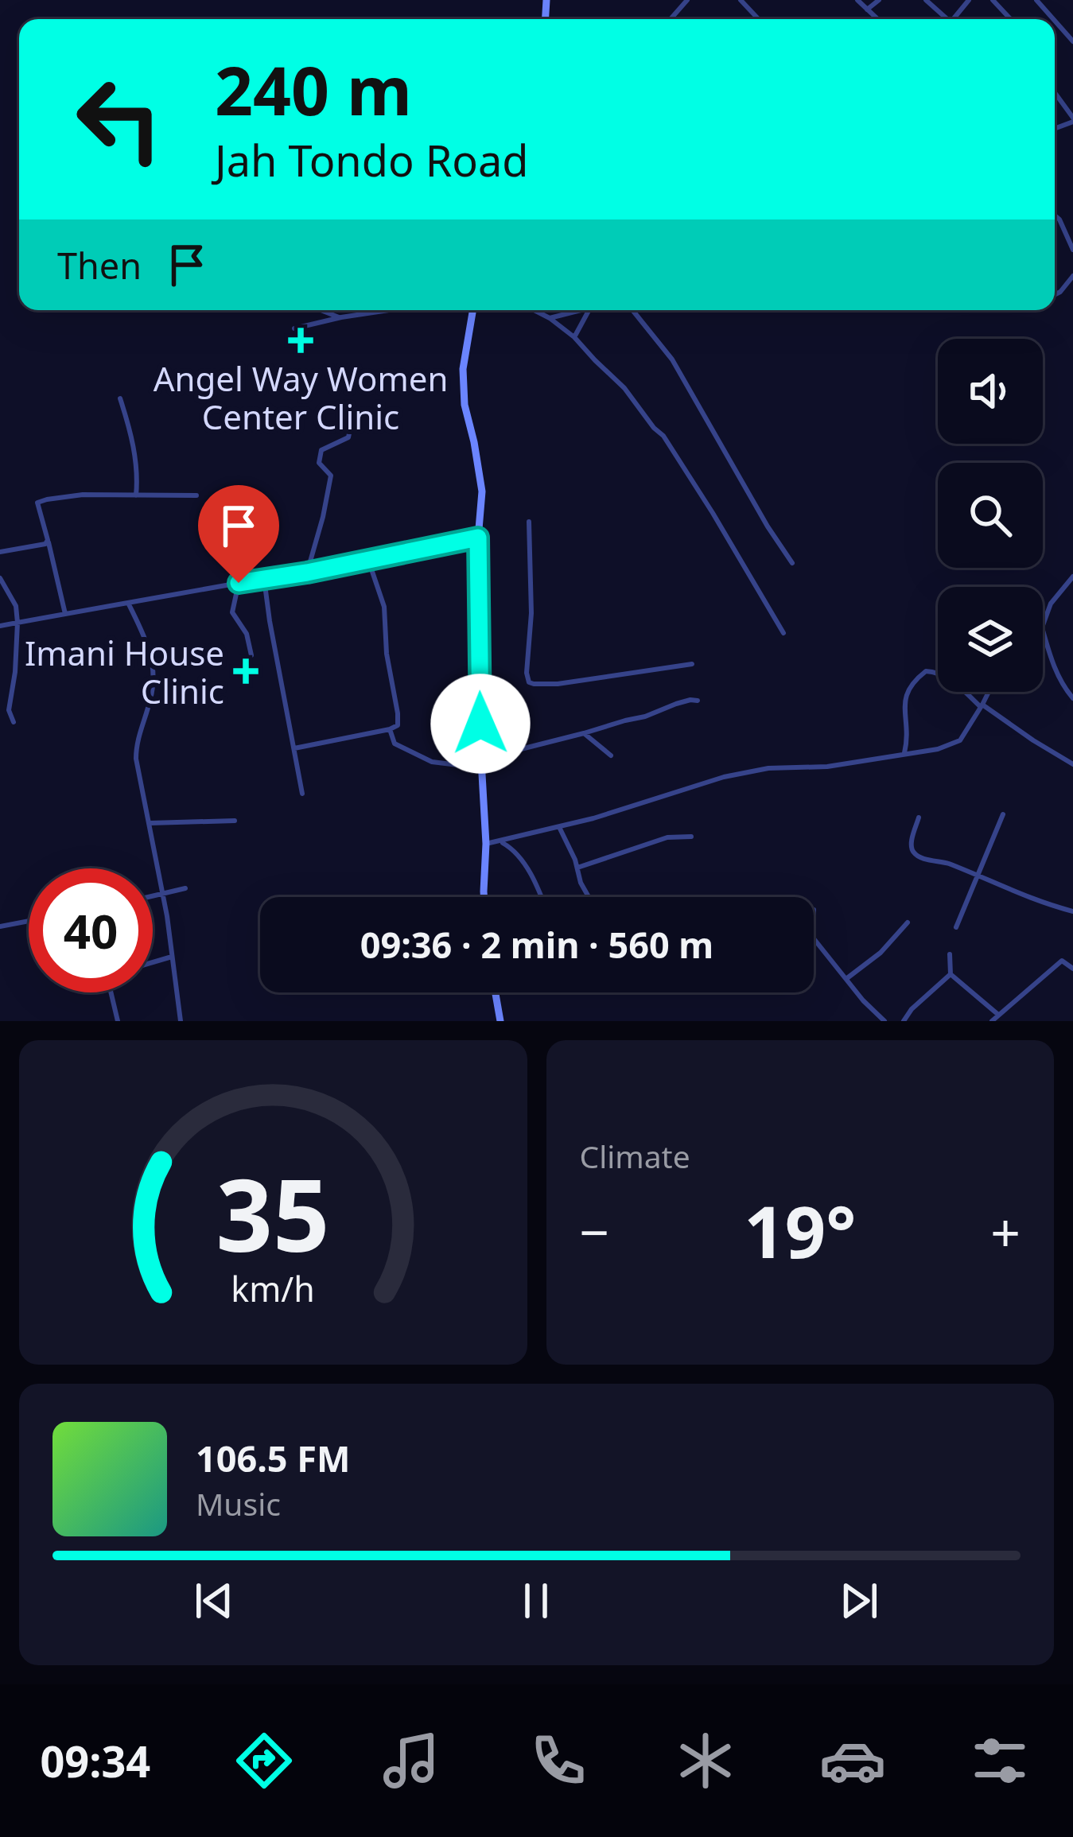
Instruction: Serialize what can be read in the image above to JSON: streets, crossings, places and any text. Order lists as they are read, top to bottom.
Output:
{
  "places": {
    "health": ["Angel Way Women Center Clinic", "Imani House Clinic"]
  },
  "page": {
    "turn": ["240 m", "Jah Tondo Road"],
    "then": "Then",
    "limit": "40",
    "trip": "09:36 · 2 min · 560 m",
    "tile": "Climate",
    "heat": ["−", "19°", "+"],
    "song": ["106.5 FM", "Music"],
    "tabs": "09:34",
    "gauge": ["35", "km/h"]
  }
}
